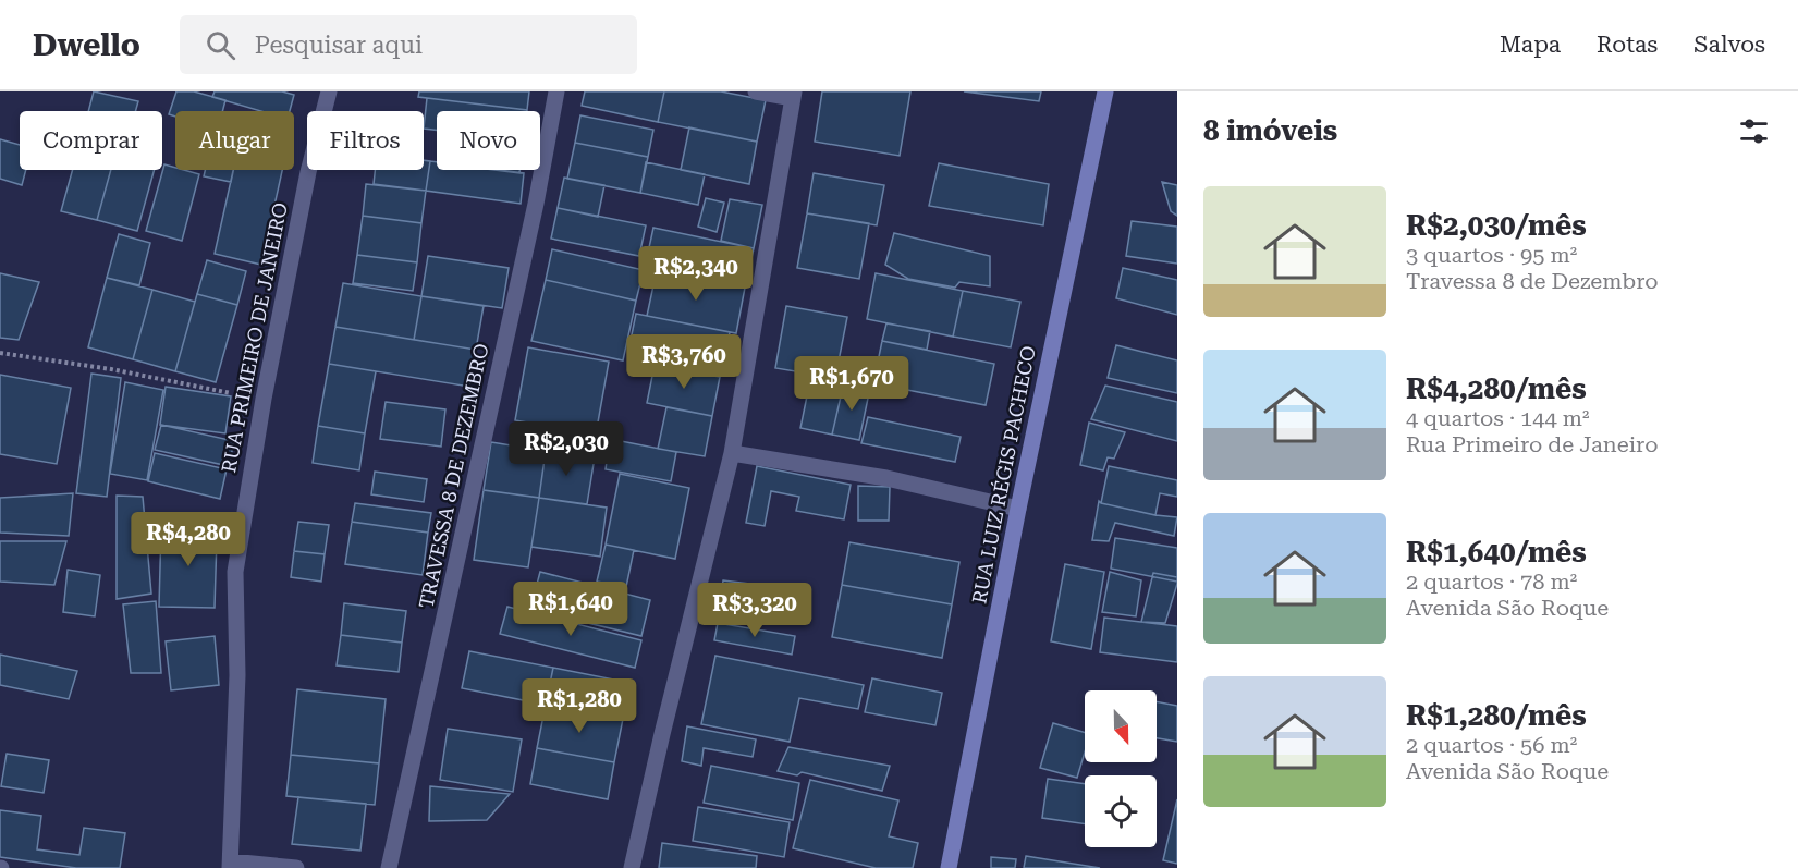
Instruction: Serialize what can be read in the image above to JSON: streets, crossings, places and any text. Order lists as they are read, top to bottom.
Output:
{
  "streets": {
    "main road": ["RUA LUIZ RÉGIS PACHECO"],
    "street": ["RUA PRIMEIRO DE JANEIRO", "TRAVESSA 8 DE DEZEMBRO"]
  },
  "north": "bottom",
  "page": {
    "header": "Dwello",
    "search": "Pesquisar aqui",
    "nav": ["Mapa", "Rotas", "Salvos"],
    "heading": "8 imóveis",
    "chip": [
      "Comprar",
      "Alugar",
      "Filtros",
      "Novo"
    ],
    "list": [
      {
        "name": "R$2,030/mês",
        "note": "3 quartos · 95 m² · Travessa 8 de Dezembro"
      },
      {
        "name": "R$4,280/mês",
        "note": "4 quartos · 144 m² · Rua Primeiro de Janeiro"
      },
      {
        "name": "R$1,640/mês",
        "note": "2 quartos · 78 m² · Avenida São Roque"
      },
      {
        "name": "R$1,280/mês",
        "note": "2 quartos · 56 m² · Avenida São Roque"
      }
    ],
    "price": [
      "R$2,340",
      "R$3,760",
      "R$1,670",
      "R$2,030",
      "R$4,280",
      "R$1,640",
      "R$3,320",
      "R$1,280"
    ]
  }
}
